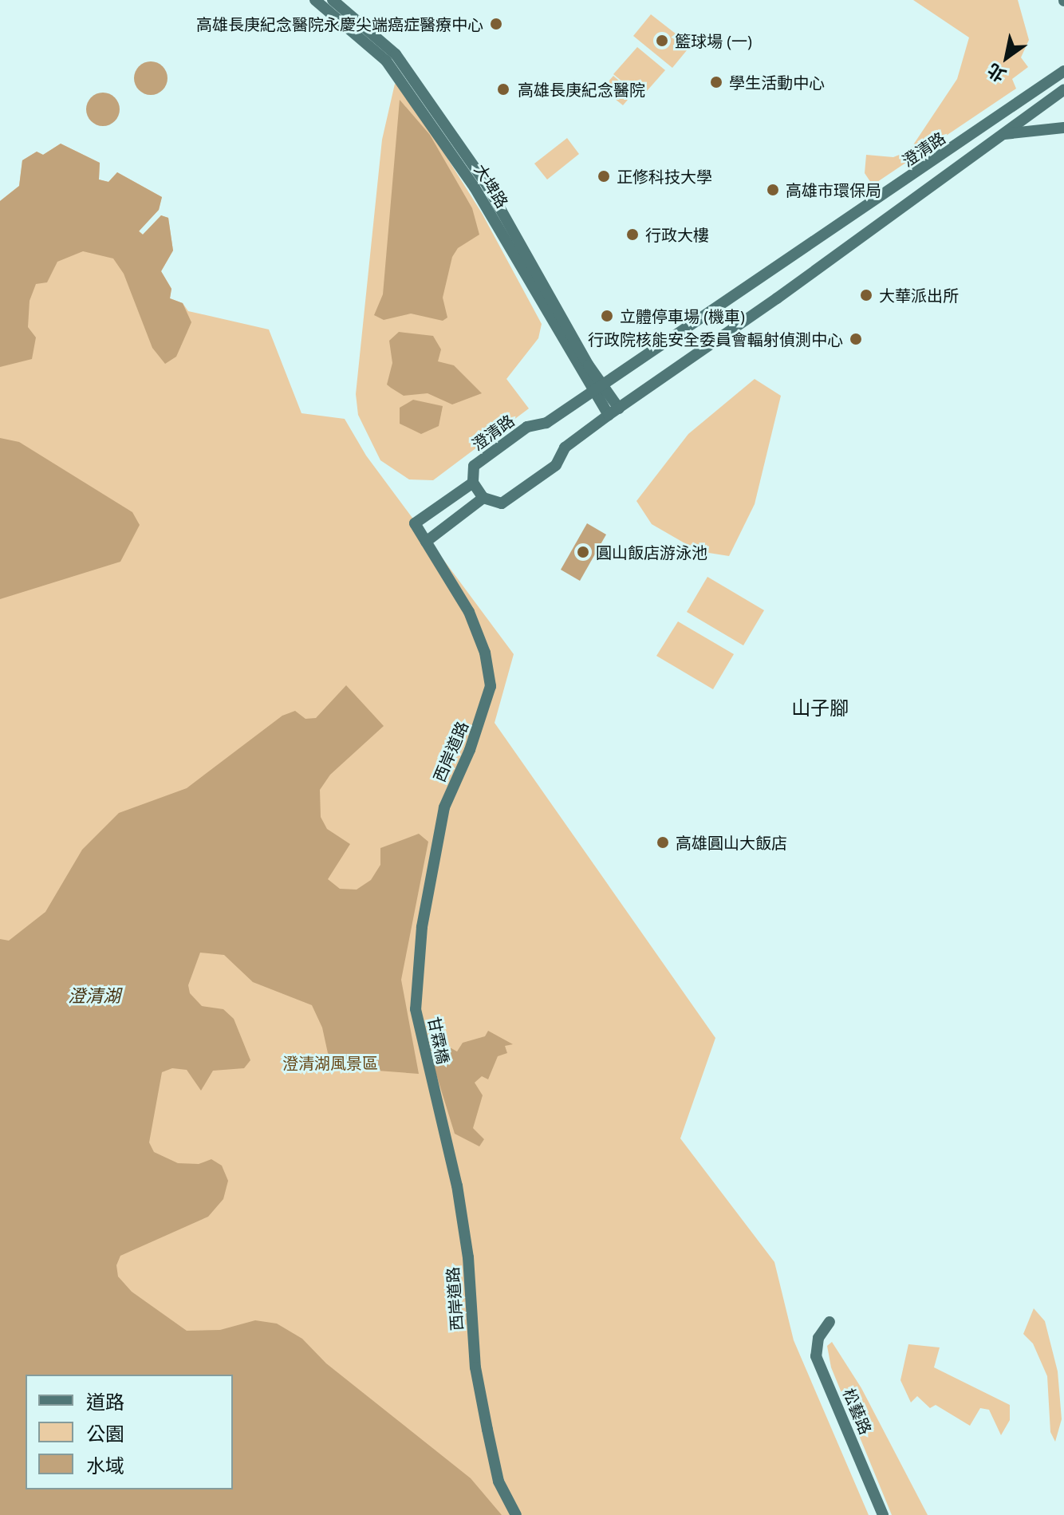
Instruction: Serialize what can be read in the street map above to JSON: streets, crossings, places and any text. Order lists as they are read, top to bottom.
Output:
{
  "streets": {
    "main road": [
      "澄清路",
      "大埤路",
      "西岸道路",
      "甘霖橋",
      "松藝路"
    ]
  },
  "crossings": [
    ["澄清路", "大埤路"],
    ["澄清路", "西岸道路"],
    ["西岸道路", "甘霖橋"]
  ],
  "districts": ["山子腳"],
  "water": ["澄清湖"],
  "parks": ["澄清湖風景區"],
  "places": [
    "高雄長庚紀念醫院永慶尖端癌症醫療中心",
    "籃球場 (一)",
    "學生活動中心",
    "高雄長庚紀念醫院",
    "正修科技大學",
    "高雄市環保局",
    "行政大樓",
    "大華派出所",
    "立體停車場 (機車)",
    "行政院核能安全委員會輻射偵測中心",
    "圓山飯店游泳池",
    "高雄圓山大飯店"
  ],
  "legend": ["道路", "公園", "水域"],
  "north": "bottom left"
}
